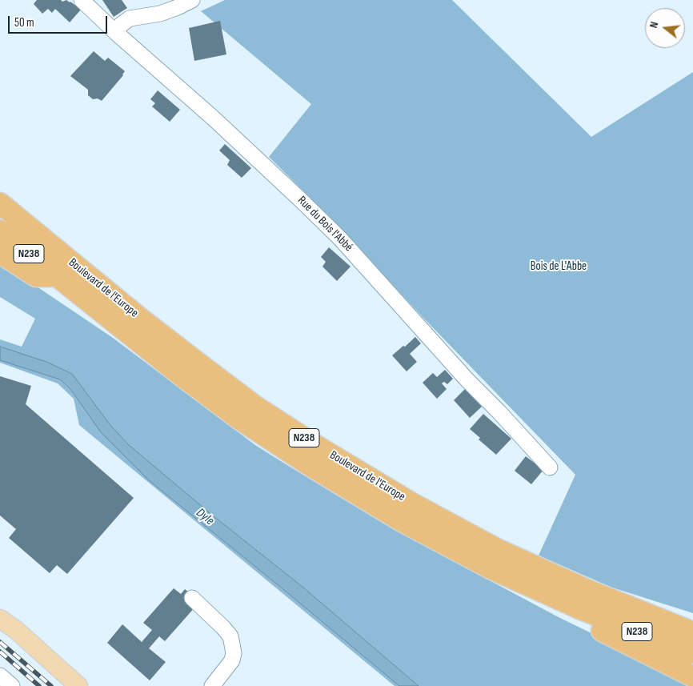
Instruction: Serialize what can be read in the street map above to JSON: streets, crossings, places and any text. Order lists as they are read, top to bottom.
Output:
{
  "streets": {
    "highway": ["N238", "Boulevard de l'Europe"],
    "street": ["Rue du Bois l'Abbé"]
  },
  "water": ["Dyle"],
  "parks": ["Bois de L'Abbe"],
  "scale_bar": "50 m",
  "north": "left"
}
